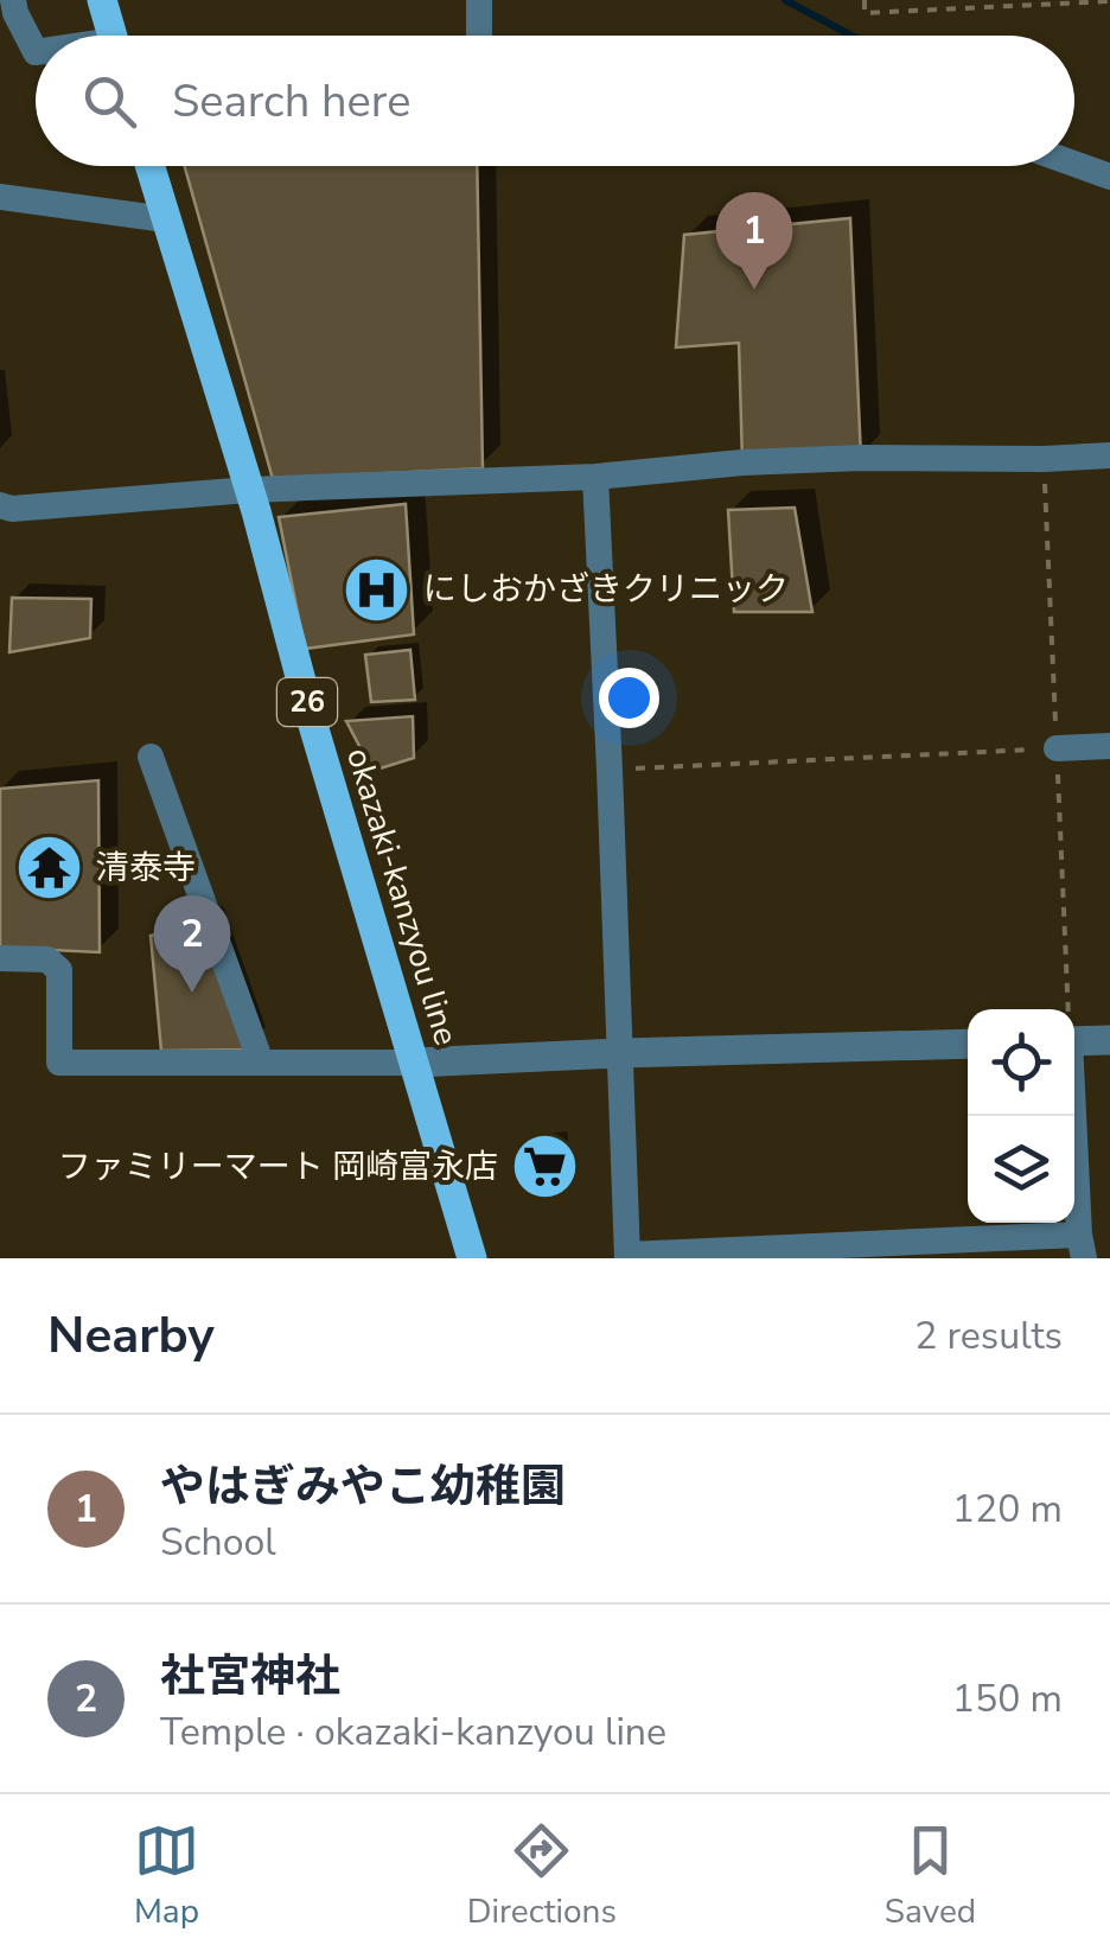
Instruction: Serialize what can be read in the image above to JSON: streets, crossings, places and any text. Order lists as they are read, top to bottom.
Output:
{
  "streets": {
    "main road": ["26", "okazaki-kanzyou line"]
  },
  "places": {
    "hospital": ["にしおかざきクリニック"],
    "temple": ["清泰寺"],
    "supermarket": ["ファミリーマート 岡崎富永店"]
  },
  "page": {
    "search": "Search here",
    "pins": ["1", "2"],
    "heading": ["Nearby", "2 results"],
    "list": [
      {
        "mark": "1",
        "name": "やはぎみやこ幼稚園",
        "note": "School",
        "value": "120 m"
      },
      {
        "mark": "2",
        "name": "社宮神社",
        "note": "Temple · okazaki-kanzyou line",
        "value": "150 m"
      }
    ],
    "nav": ["Map", "Directions", "Saved"]
  }
}
